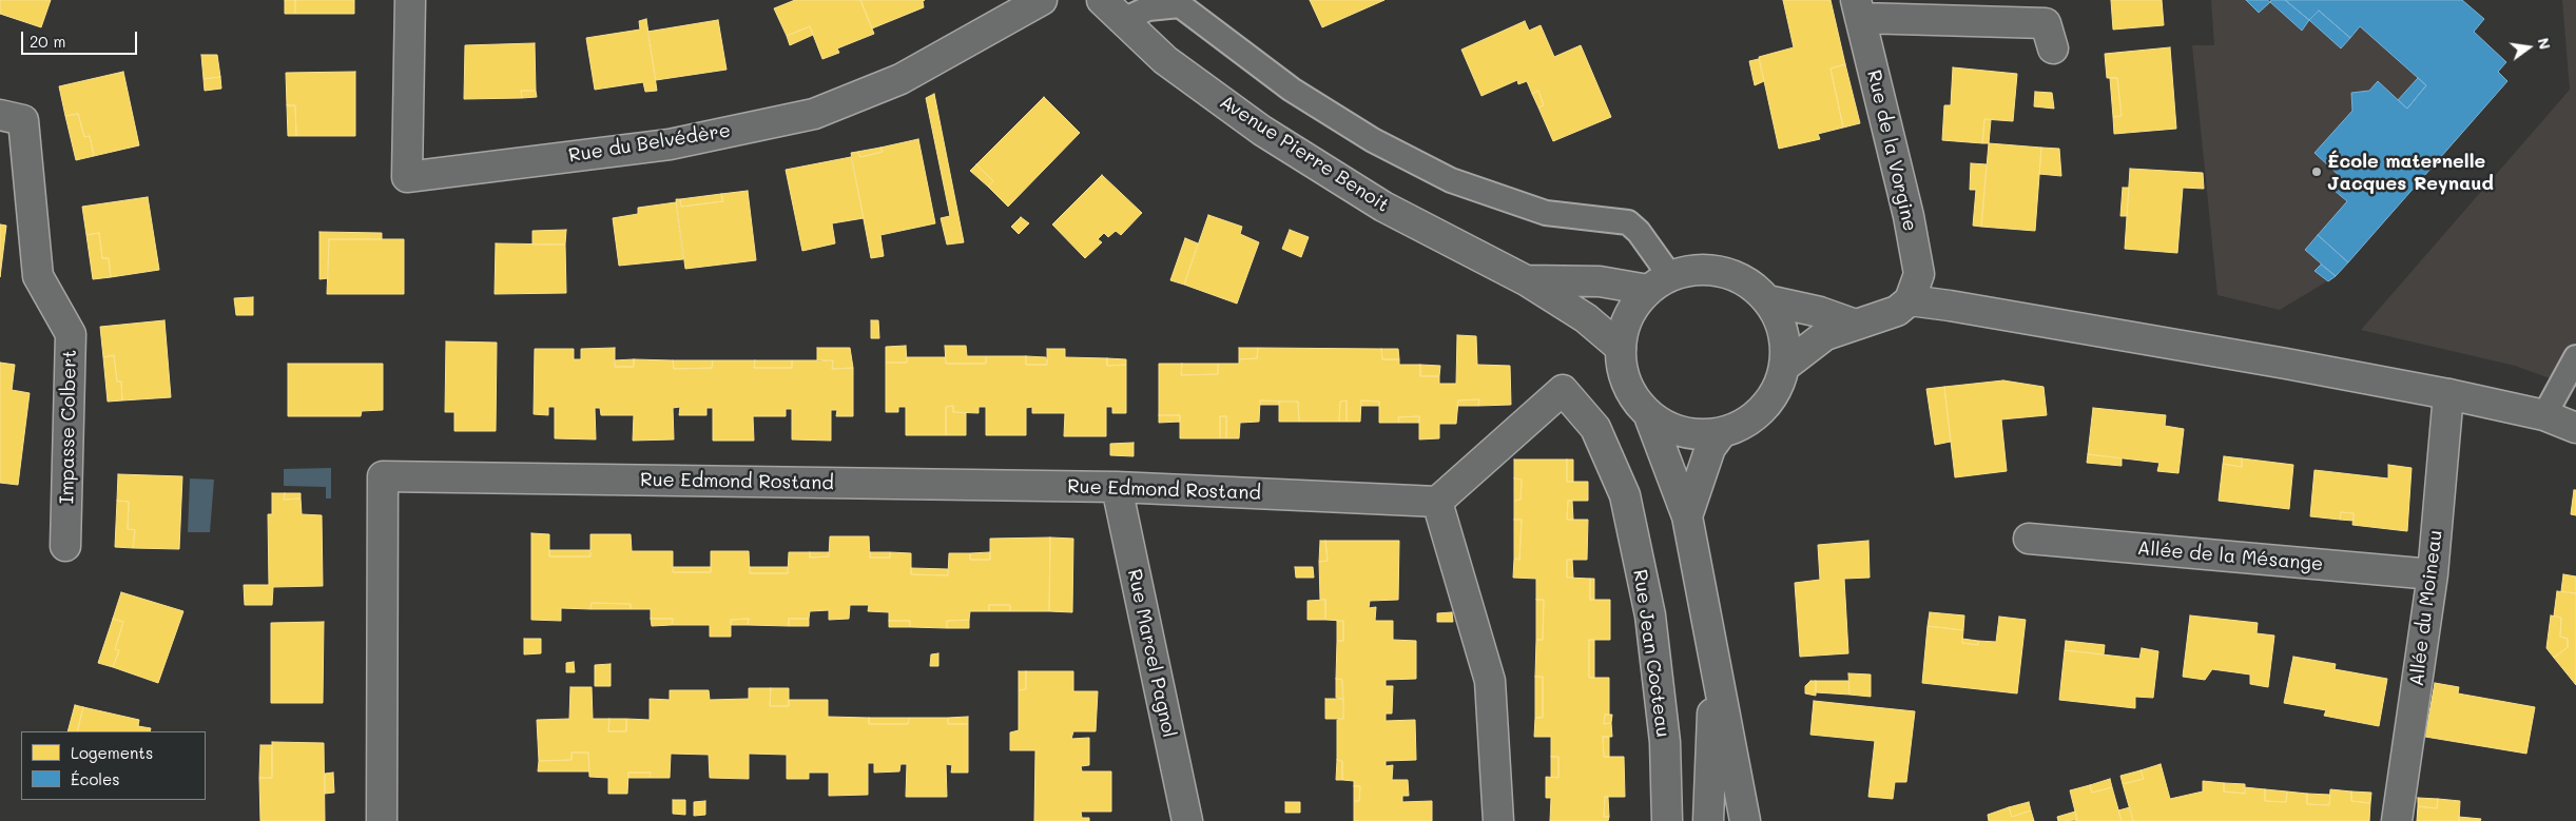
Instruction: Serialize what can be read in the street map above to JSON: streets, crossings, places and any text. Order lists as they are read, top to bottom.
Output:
{
  "streets": {
    "street": [
      "Rue du Belvédère",
      "Rue de la Vorgine",
      "Avenue Pierre Benoit",
      "Impasse Colbert",
      "Rue Edmond Rostand",
      "Allée de la Mésange",
      "Allée du Moineau",
      "Rue Marcel Pagnol",
      "Rue Jean Cocteau"
    ]
  },
  "crossings": [
    ["Rue Edmond Rostand", "Rue Marcel Pagnol"],
    ["Rue Edmond Rostand", "Rue Jean Cocteau"],
    ["Allée de la Mésange", "Allée du Moineau"]
  ],
  "places": ["École maternelle Jacques Reynaud"],
  "legend": ["Logements", "Écoles"],
  "scale_bar": "20 m",
  "north": "right"
}
